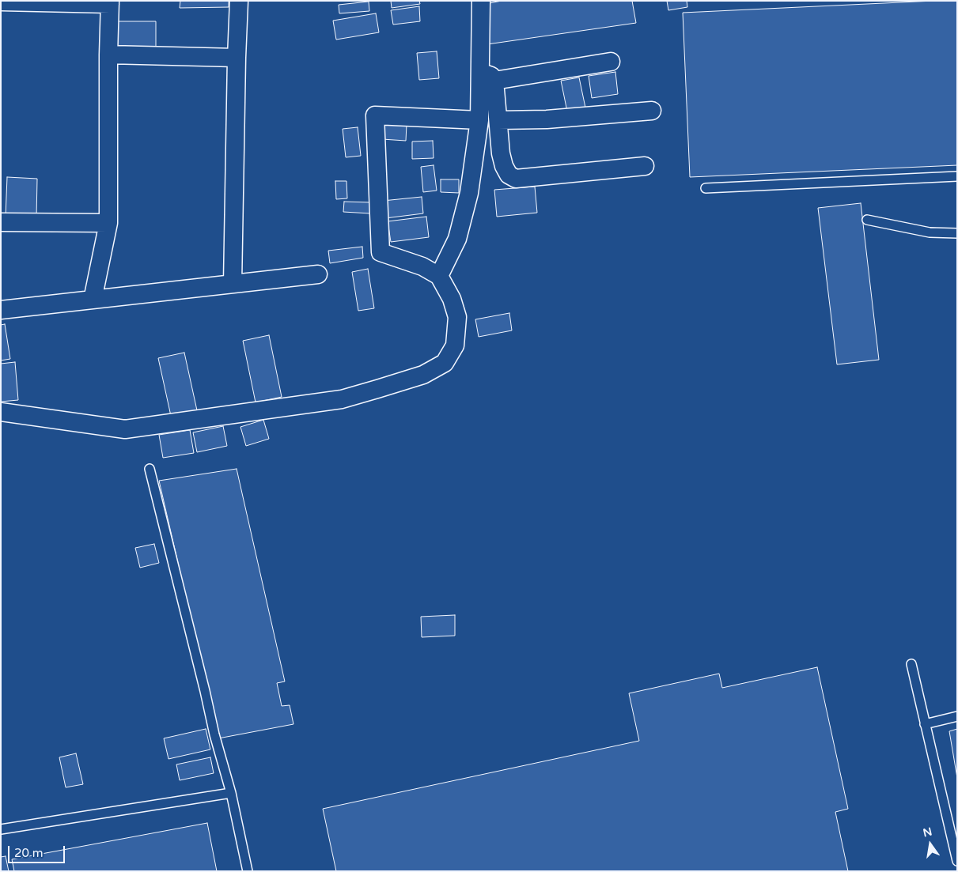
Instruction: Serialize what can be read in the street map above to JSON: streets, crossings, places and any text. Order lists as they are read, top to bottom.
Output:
{
  "scale_bar": "20 m",
  "north": "top"
}
